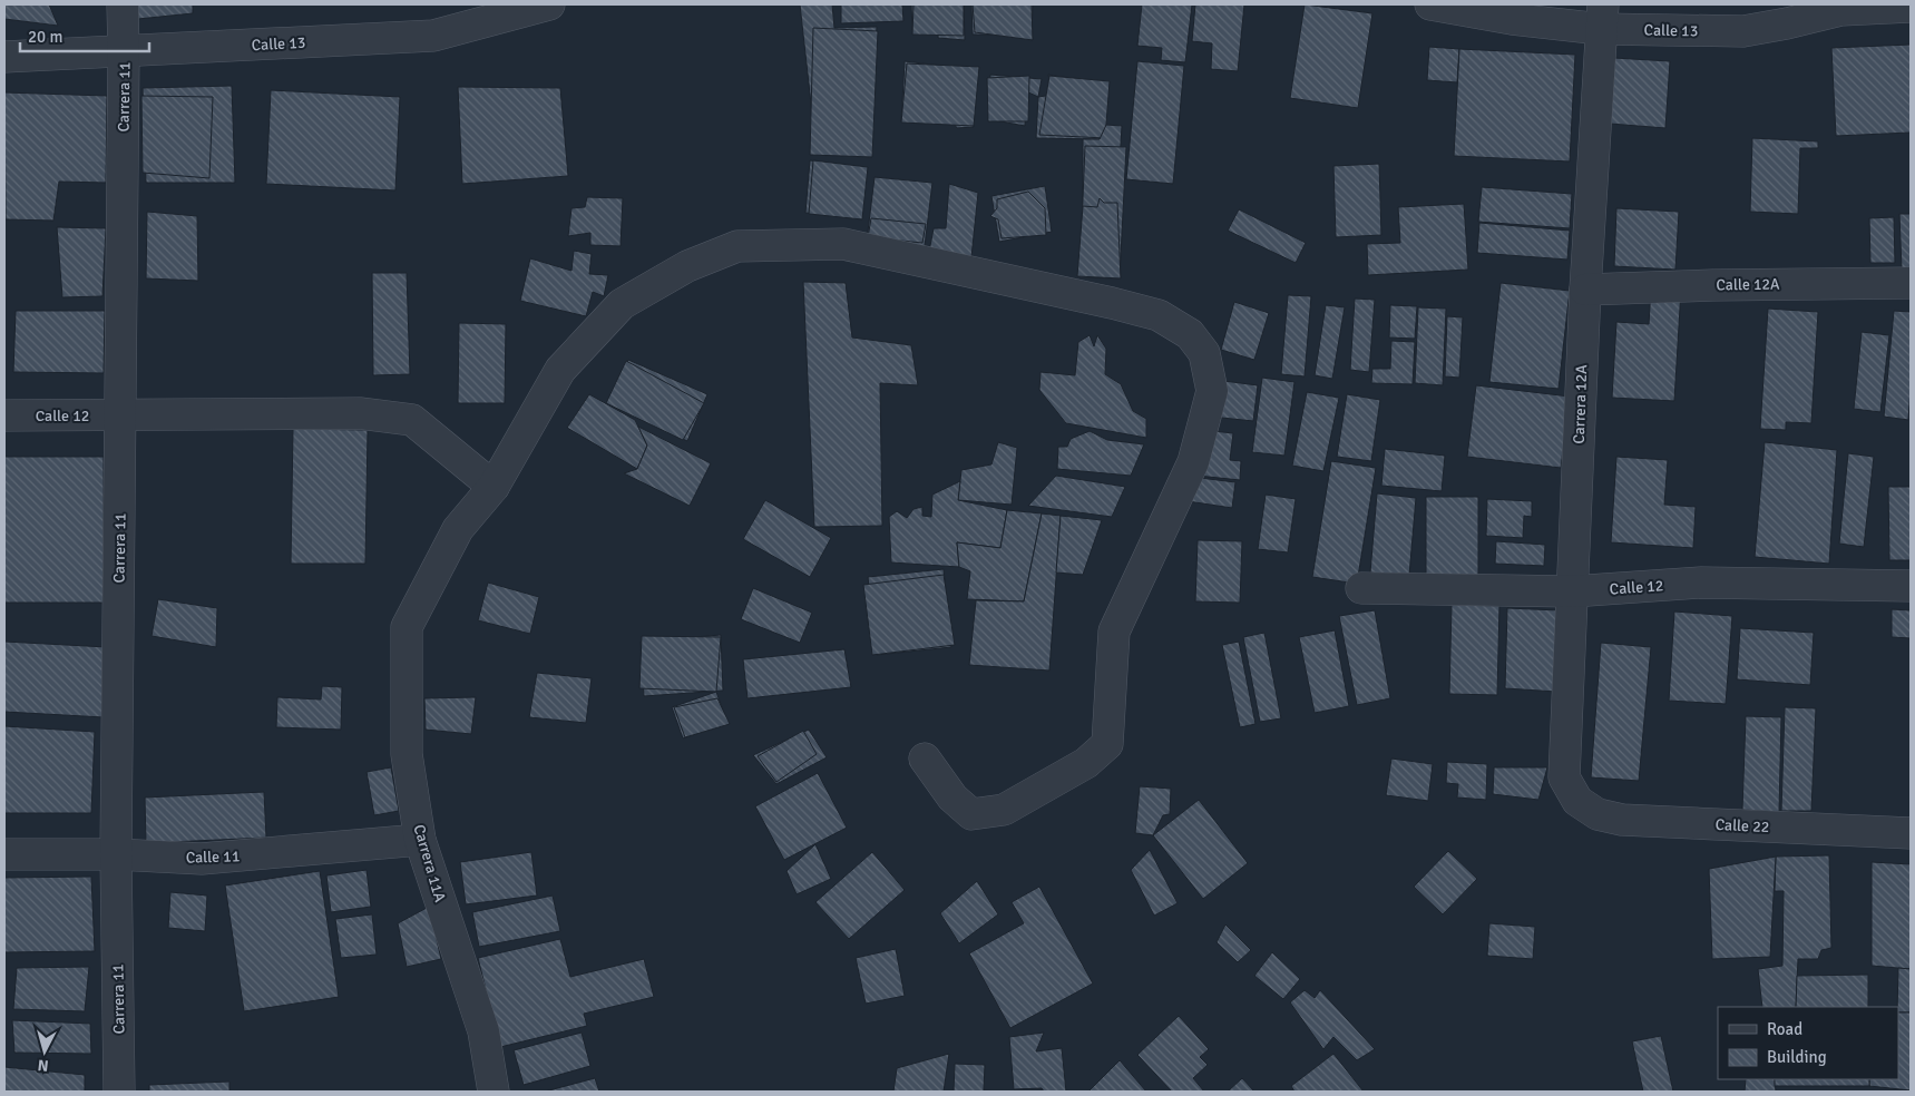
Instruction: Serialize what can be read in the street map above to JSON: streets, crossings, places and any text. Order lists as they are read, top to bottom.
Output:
{
  "streets": {
    "street": [
      "Calle 13",
      "Carrera 11",
      "Calle 12A",
      "Carrera 12A",
      "Calle 12",
      "Calle 22",
      "Calle 11",
      "Carrera 11A"
    ]
  },
  "crossings": [
    ["Calle 13", "Carrera 11"],
    ["Calle 13", "Carrera 12A"],
    ["Carrera 11", "Calle 12"],
    ["Carrera 11", "Calle 11"],
    ["Calle 12A", "Carrera 12A"],
    ["Carrera 12A", "Calle 12"],
    ["Carrera 12A", "Calle 22"],
    ["Calle 12", "Carrera 11A"],
    ["Calle 11", "Carrera 11A"]
  ],
  "legend": ["Road", "Building"],
  "scale_bar": "20 m",
  "north": "bottom"
}
